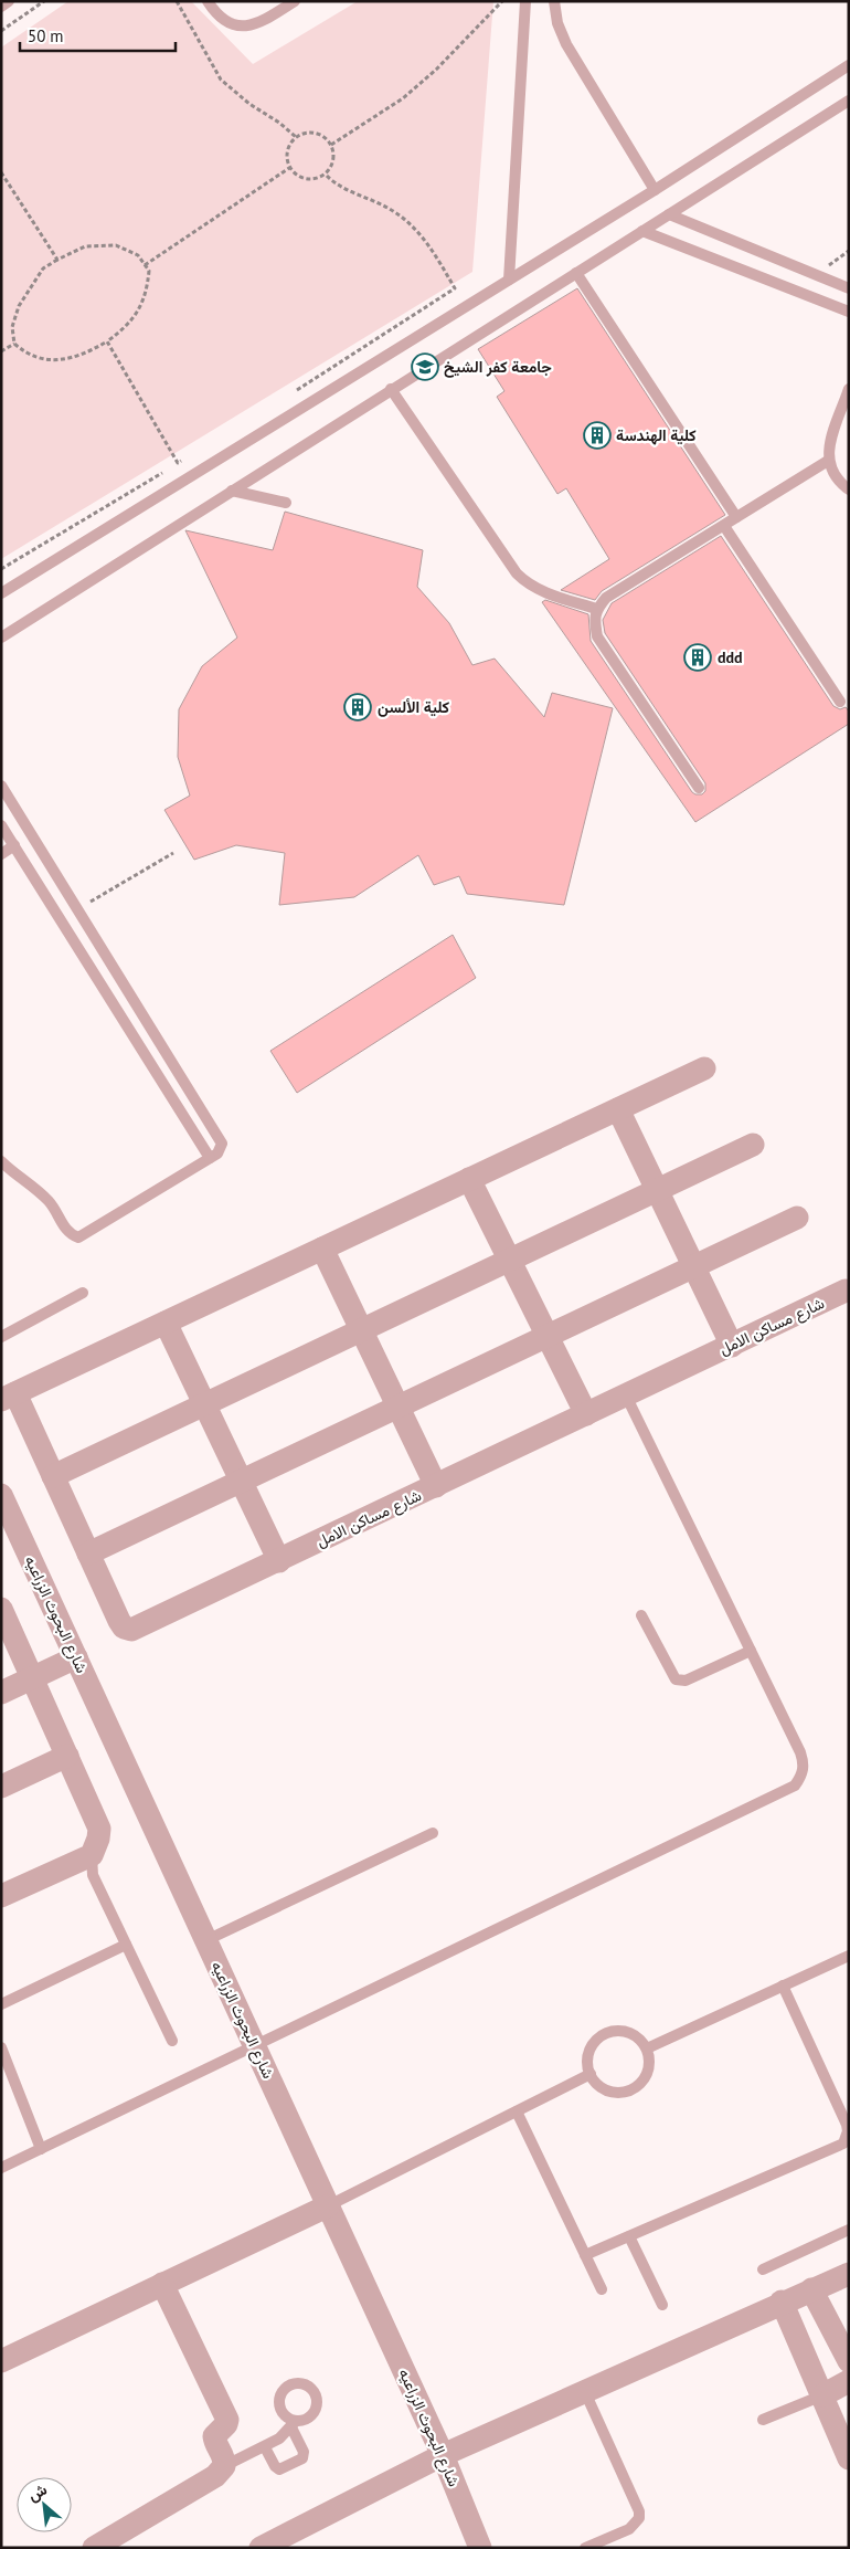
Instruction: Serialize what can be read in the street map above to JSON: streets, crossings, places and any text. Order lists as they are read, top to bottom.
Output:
{
  "streets": {
    "street": ["شارع مساكن الامل", "شارع البحوث الزراعيه"]
  },
  "places": {
    "school or university": ["جامعة كفر الشيخ"],
    "building": ["كلية الهندسة", "ddd", "كلية الألسن"]
  },
  "scale_bar": "50 m",
  "north": "top left"
}
